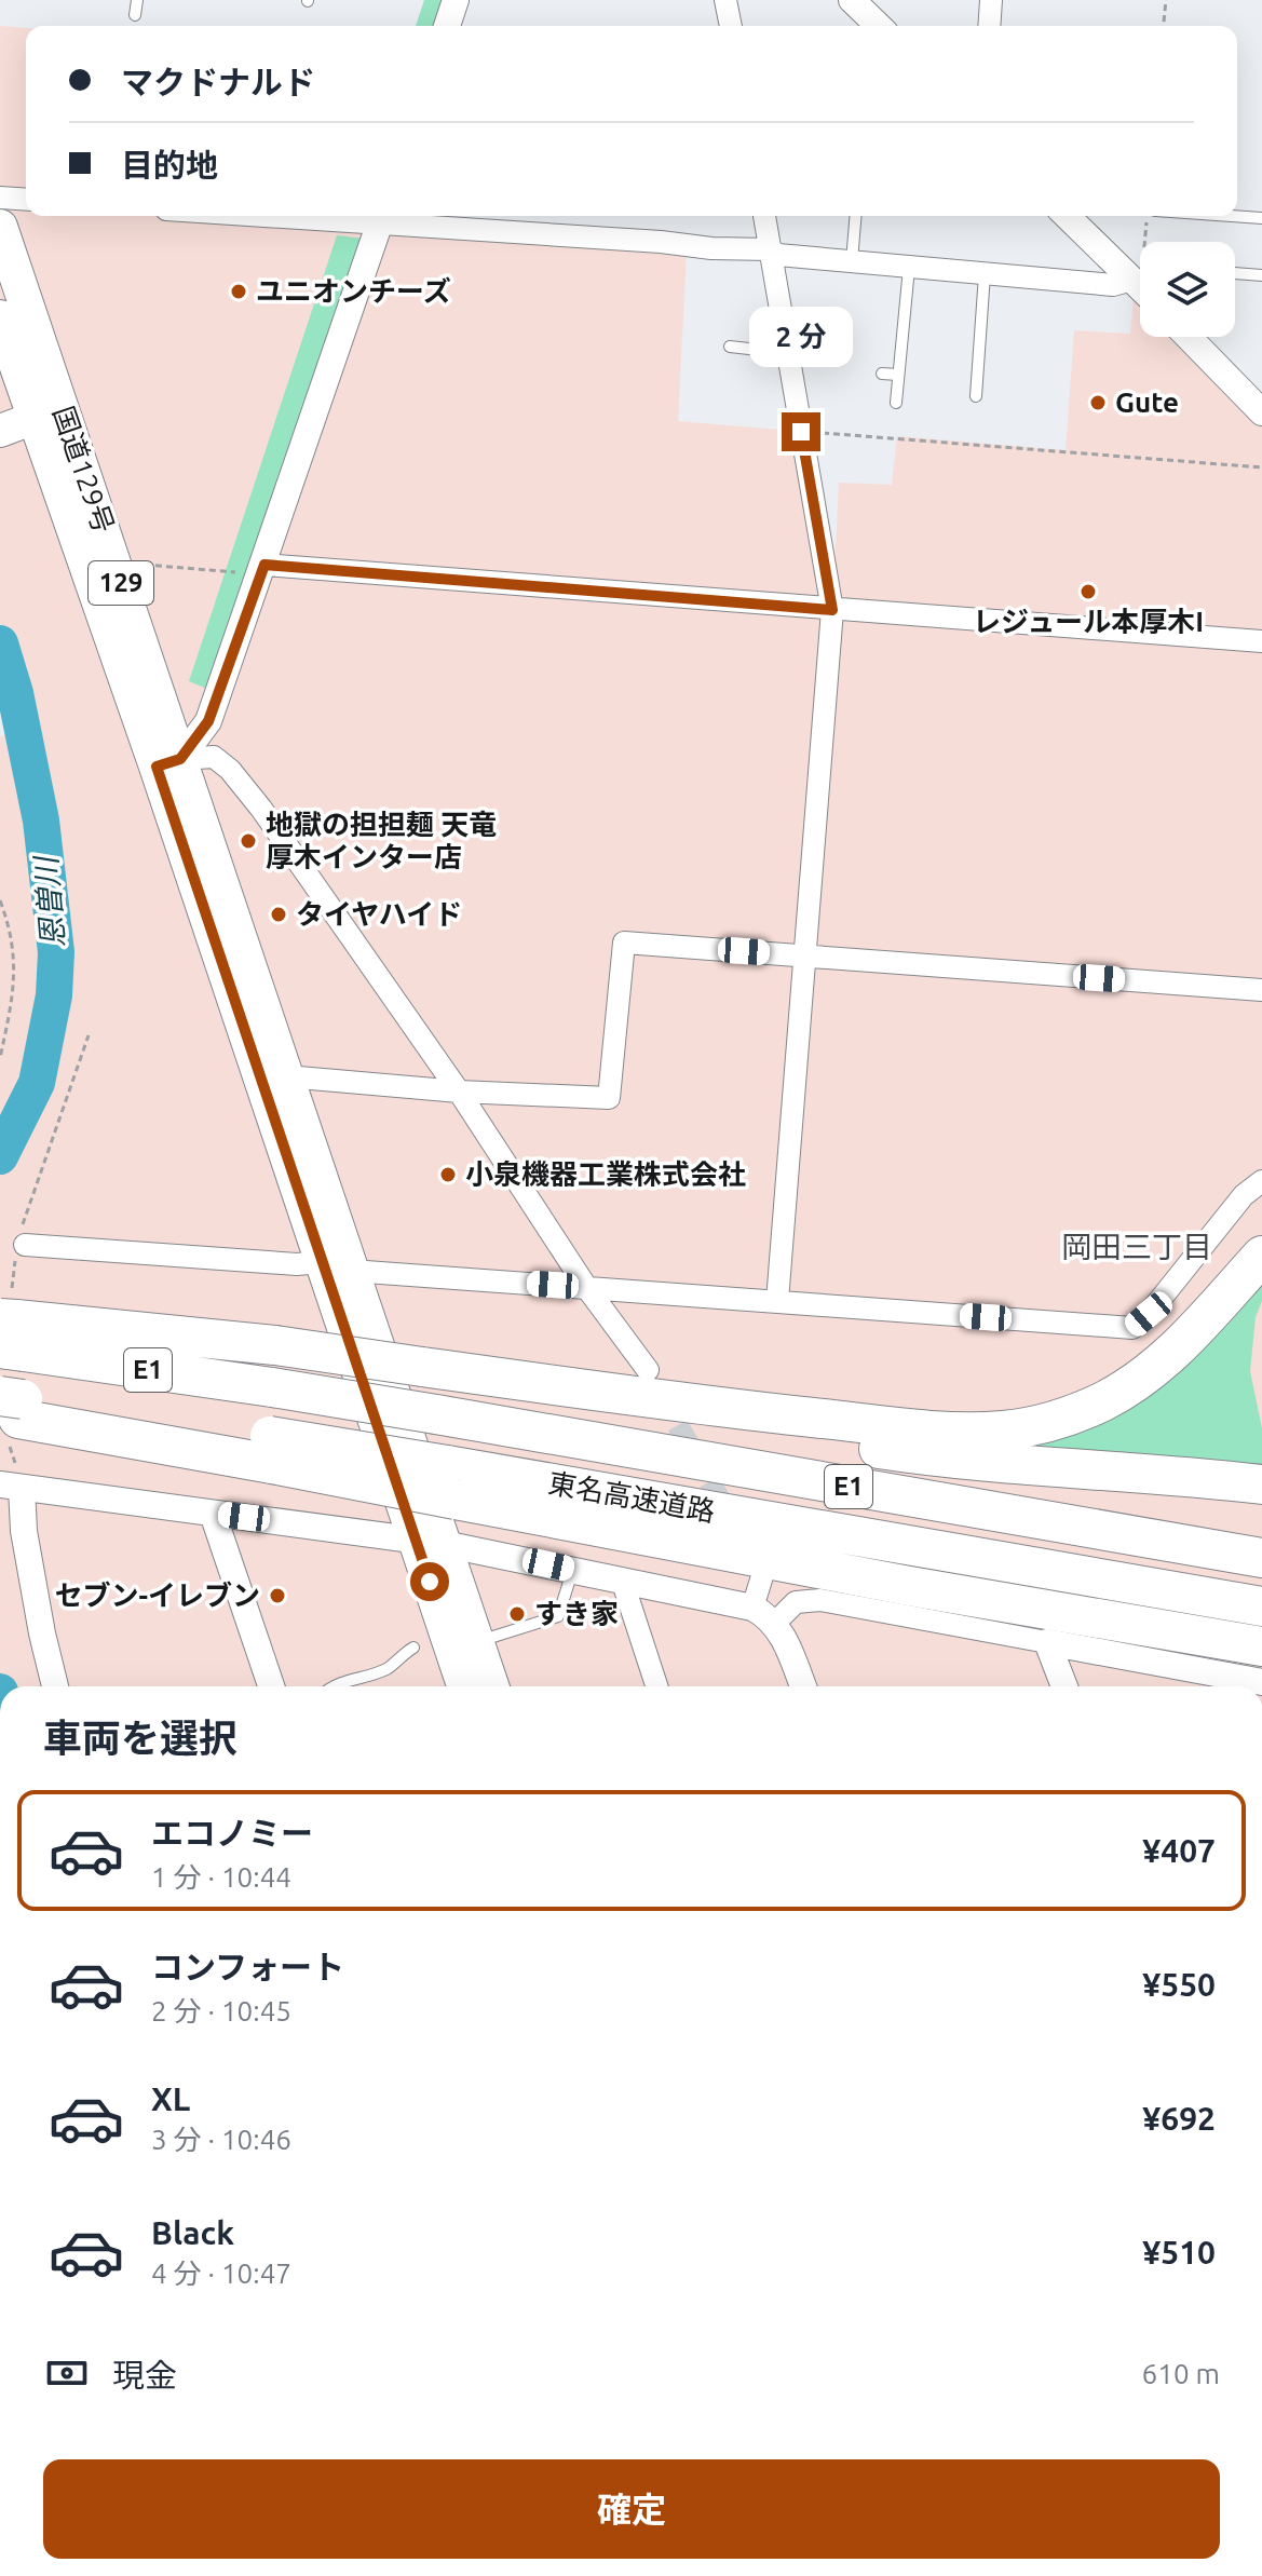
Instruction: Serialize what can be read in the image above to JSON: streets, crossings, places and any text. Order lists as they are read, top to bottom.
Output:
{
  "streets": {
    "highway": [
      "国道129号",
      "129",
      "E1",
      "東名高速道路"
    ]
  },
  "districts": ["岡田三丁目"],
  "water": ["恩曽川"],
  "places": [
    "ユニオンチーズ",
    "Gute",
    "レジュール本厚木I",
    "地獄の担担麺 天竜 厚木インター店",
    "タイヤハイド",
    "小泉機器工業株式会社",
    "セブン-イレブン",
    "すき家"
  ],
  "page": {
    "banner": ["マクドナルド", "目的地"],
    "bubble": "2 分",
    "heading": "車両を選択",
    "list": [
      {
        "name": "エコノミー",
        "note": "1 分 · 10:44",
        "value": "¥407"
      },
      {
        "name": "コンフォート",
        "note": "2 分 · 10:45",
        "value": "¥550"
      },
      {
        "name": "XL",
        "note": "3 分 · 10:46",
        "value": "¥692"
      },
      {
        "name": "Black",
        "note": "4 分 · 10:47",
        "value": "¥510"
      }
    ],
    "pay": ["現金", "610 m"],
    "buttons": "確定"
  }
}
